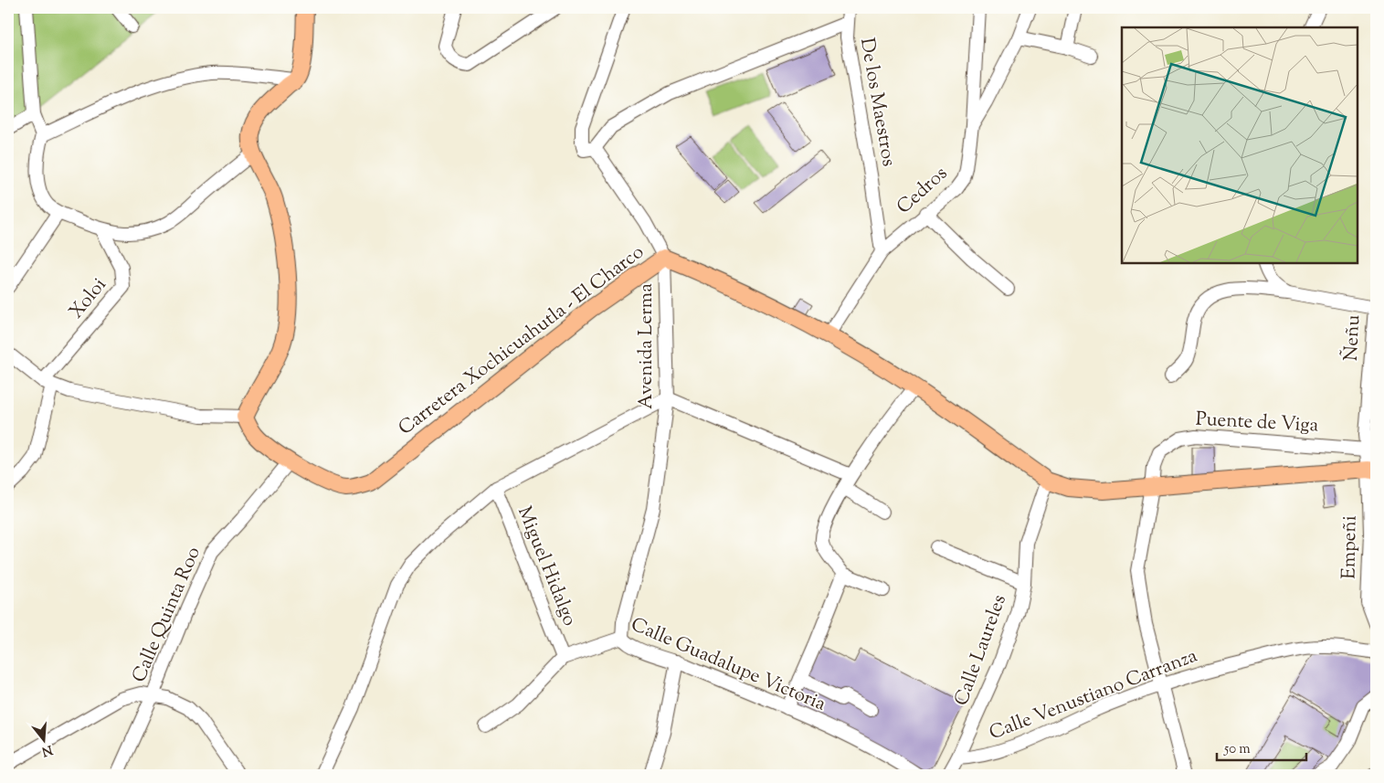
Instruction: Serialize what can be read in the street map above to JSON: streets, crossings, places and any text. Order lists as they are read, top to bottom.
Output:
{
  "streets": {
    "main road": ["Carretera Xochicuahutla - El Charco"],
    "street": [
      "De los Maestros",
      "Cedros",
      "Xoloi",
      "Ñeñu",
      "Avenida Lerma",
      "Puente de Viga",
      "Empeñi",
      "Miguel Hidalgo",
      "Calle Quinta Roo",
      "Calle Laureles",
      "Calle Guadalupe Victoria",
      "Calle Venustiano Carranza"
    ]
  },
  "crossings": [
    ["De los Maestros", "Cedros"],
    ["De los Maestros", "Avenida Lerma"],
    ["Cedros", "Carretera Xochicuahutla - El Charco"],
    ["Ñeñu", "Carretera Xochicuahutla - El Charco"],
    ["Ñeñu", "Puente de Viga"],
    ["Ñeñu", "Empeñi"],
    ["Carretera Xochicuahutla - El Charco", "Avenida Lerma"],
    ["Carretera Xochicuahutla - El Charco", "Puente de Viga"],
    ["Carretera Xochicuahutla - El Charco", "Empeñi"],
    ["Carretera Xochicuahutla - El Charco", "Calle Quinta Roo"],
    ["Carretera Xochicuahutla - El Charco", "Calle Laureles"],
    ["Avenida Lerma", "Calle Guadalupe Victoria"],
    ["Puente de Viga", "Calle Venustiano Carranza"],
    ["Miguel Hidalgo", "Calle Guadalupe Victoria"],
    ["Calle Laureles", "Calle Venustiano Carranza"]
  ],
  "scale_bar": "50 m",
  "north": "bottom"
}
